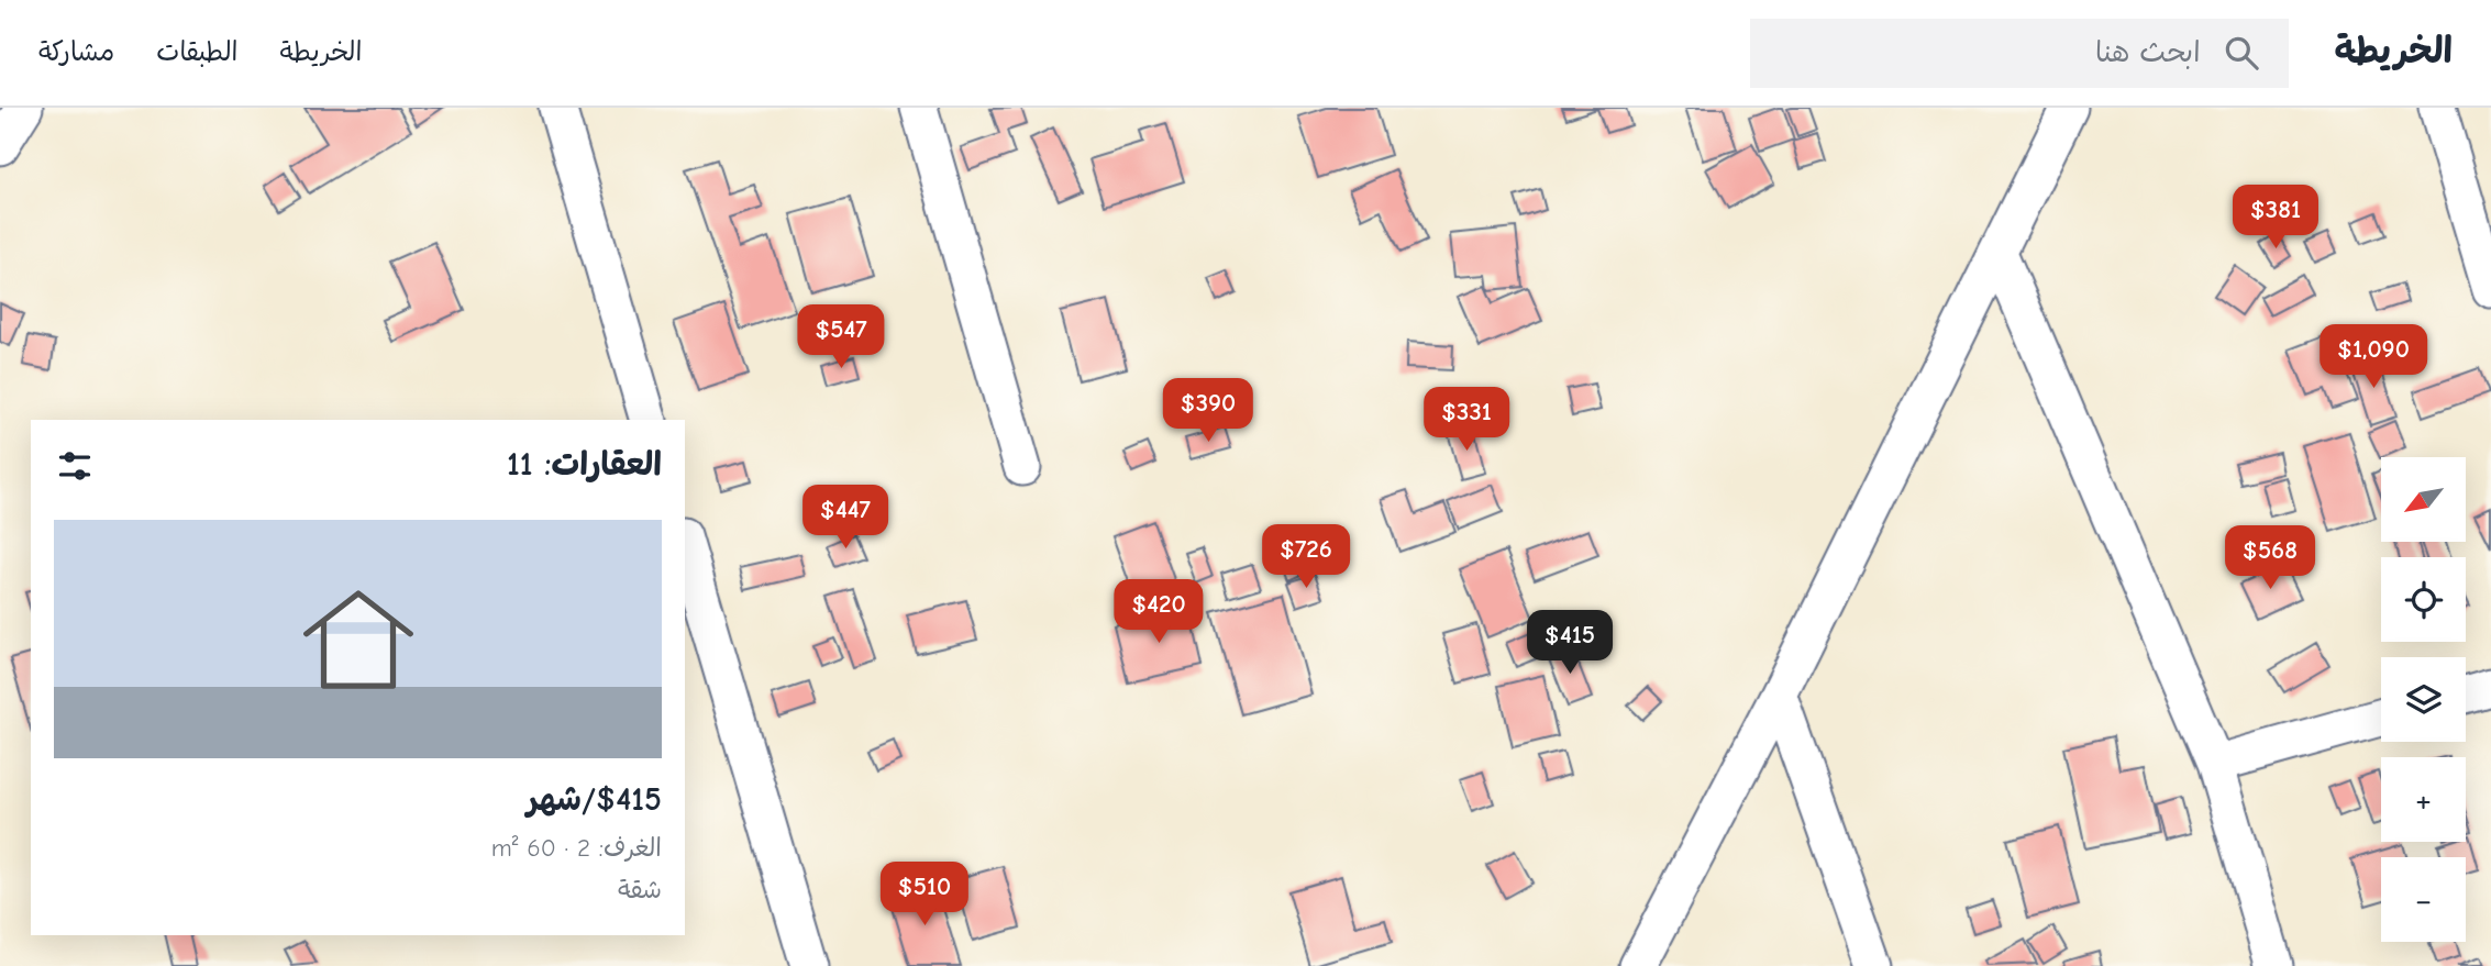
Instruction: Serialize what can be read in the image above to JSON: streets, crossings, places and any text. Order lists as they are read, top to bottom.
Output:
{
  "north": "bottom left",
  "page": {
    "header": "الخريطة",
    "search": "ابحث هنا",
    "nav": ["الخريطة", "الطبقات", "مشاركة"],
    "price": [
      "$381",
      "$547",
      "$1,090",
      "$390",
      "$331",
      "$447",
      "$726",
      "$568",
      "$420",
      "$415",
      "$510"
    ],
    "heading": "العقارات: 11",
    "map_buttons": ["+", "−"],
    "list": [
      {
        "name": "$415/شهر",
        "note": "الغرف: 2 · 60 m² · شقة"
      }
    ]
  }
}
